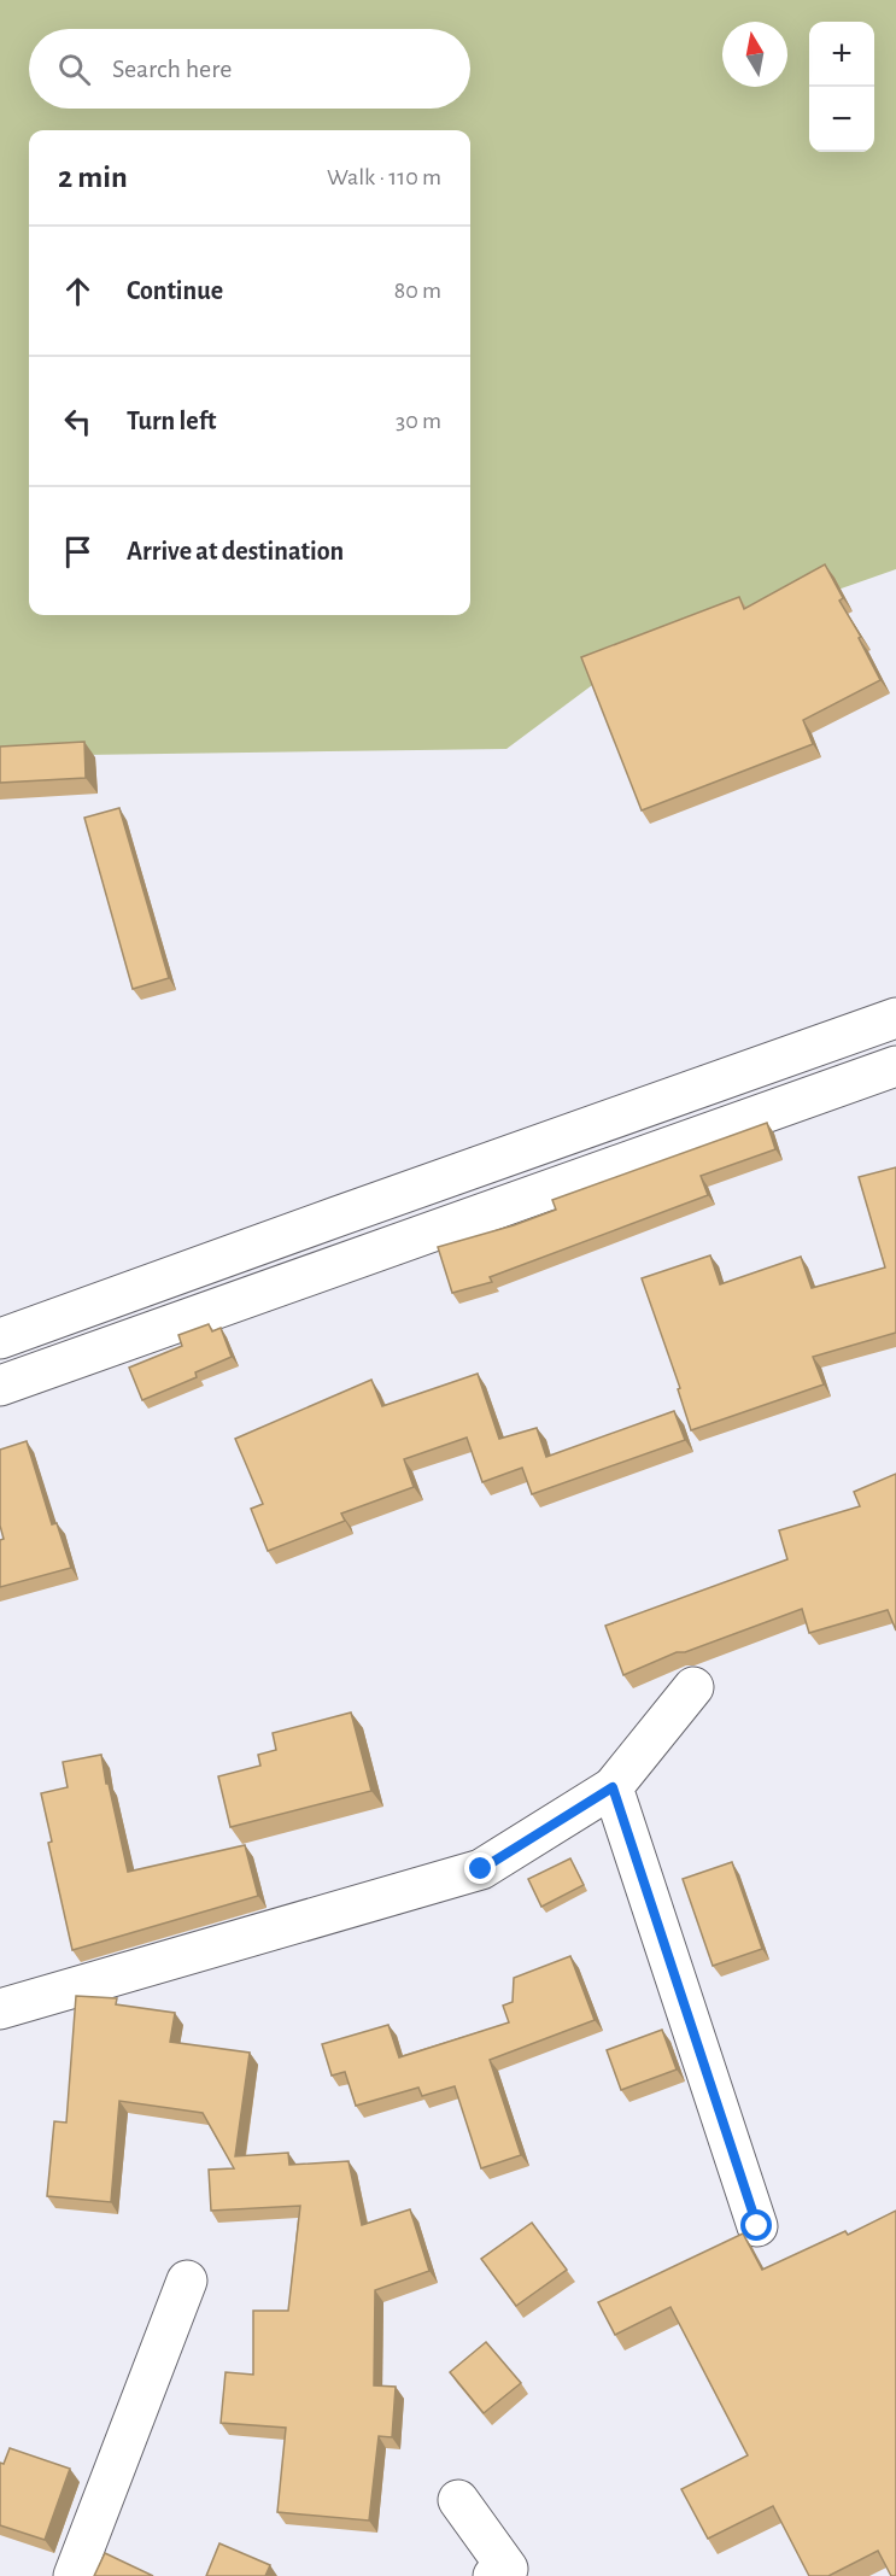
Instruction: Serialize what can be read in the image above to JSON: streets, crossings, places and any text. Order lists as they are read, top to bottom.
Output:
{
  "north": "top",
  "page": {
    "map_buttons": ["+", "−"],
    "search": "Search here",
    "heading": ["2 min", "Walk · 110 m"],
    "list": [
      ["Continue", "80 m"],
      ["Turn left", "30 m"],
      "Arrive at destination"
    ]
  }
}
